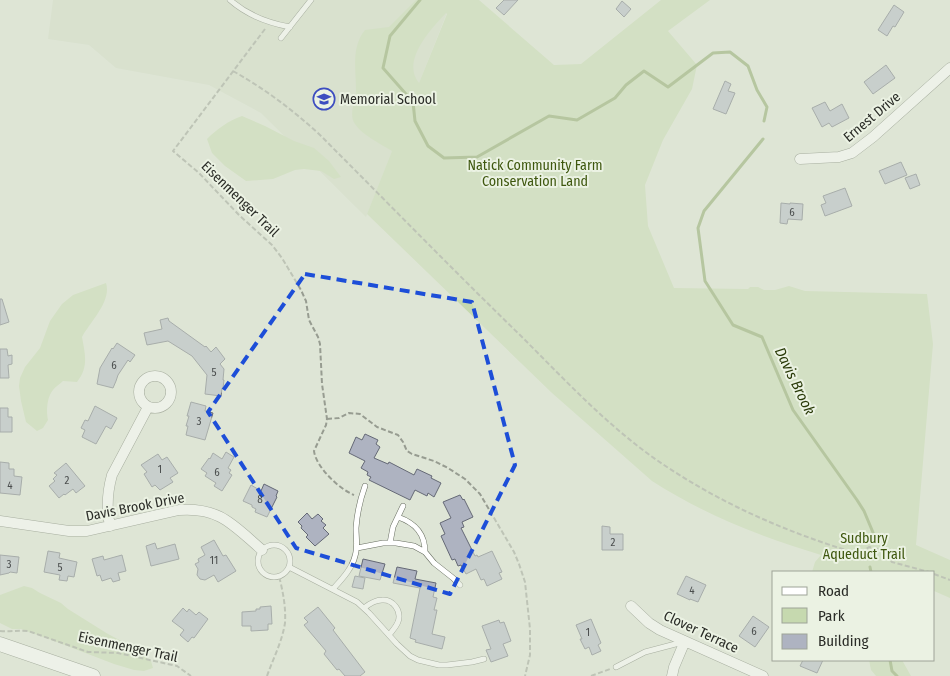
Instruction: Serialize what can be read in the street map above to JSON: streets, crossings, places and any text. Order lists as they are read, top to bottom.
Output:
{
  "streets": {
    "street": ["Ernest Drive", "Davis Brook Drive", "Clover Terrace"],
    "path": ["Eisenmenger Trail"]
  },
  "water": ["Davis Brook"],
  "parks": ["Natick Community Farm Conservation Land", "Sudbury Aqueduct Trail"],
  "places": {
    "school or university": ["Memorial School"]
  },
  "house_numbers": [
    "6",
    "6",
    "5",
    "3",
    "1",
    "6",
    "2",
    "4",
    "8",
    "2",
    "11",
    "3",
    "5",
    "4",
    "6",
    "1"
  ],
  "legend": ["Road", "Park", "Building"]
}
